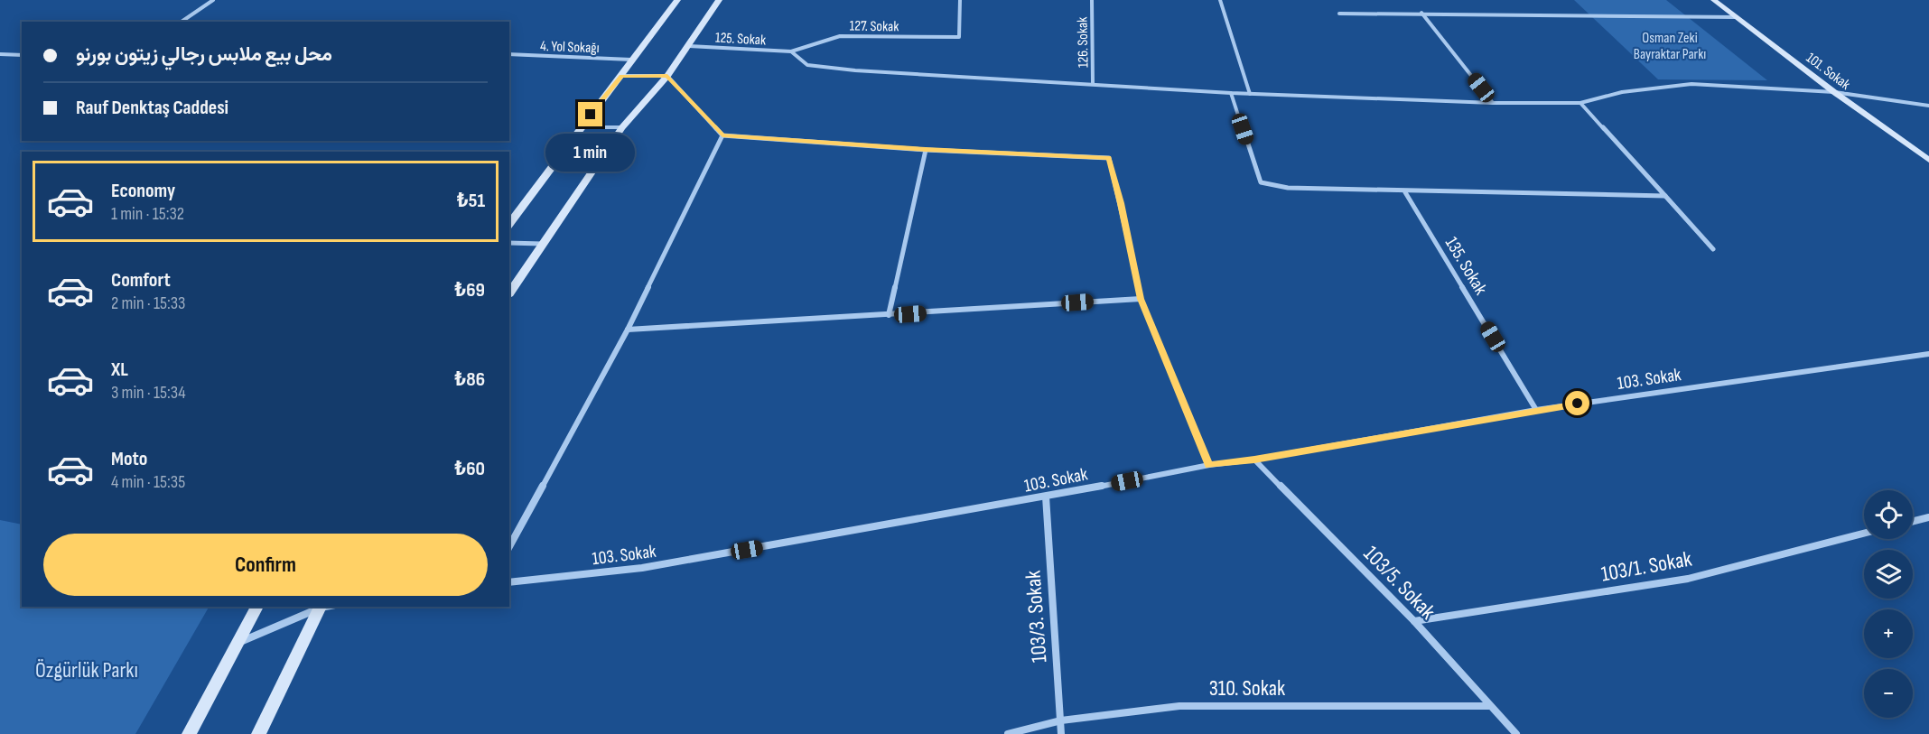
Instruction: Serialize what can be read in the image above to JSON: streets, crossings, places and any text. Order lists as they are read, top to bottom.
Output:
{
  "streets": {
    "main road": ["101. Sokak"],
    "street": [
      "127. Sokak",
      "125. Sokak",
      "126. Sokak",
      "4. Yol Sokağı",
      "135. Sokak",
      "103. Sokak",
      "103/1. Sokak",
      "103/5. Sokak",
      "103/3. Sokak",
      "310. Sokak"
    ]
  },
  "crossings": [
    ["127. Sokak", "125. Sokak"],
    ["135. Sokak", "103. Sokak"],
    ["103. Sokak", "103/5. Sokak"],
    ["103. Sokak", "103/3. Sokak"],
    ["103/1. Sokak", "103/5. Sokak"],
    ["103/5. Sokak", "310. Sokak"],
    ["103/3. Sokak", "310. Sokak"]
  ],
  "parks": ["Osman Zeki Bayraktar Parkı", "Özgürlük Parkı"],
  "page": {
    "banner": ["محل بيع ملابس رجالي زيتون بورنو", "Rauf Denktaş Caddesi"],
    "bubble": "1 min",
    "list": [
      {
        "name": "Economy",
        "note": "1 min · 15:32",
        "value": "₺51"
      },
      {
        "name": "Comfort",
        "note": "2 min · 15:33",
        "value": "₺69"
      },
      {
        "name": "XL",
        "note": "3 min · 15:34",
        "value": "₺86"
      },
      {
        "name": "Moto",
        "note": "4 min · 15:35",
        "value": "₺60"
      }
    ],
    "map_buttons": ["+", "−"],
    "buttons": "Confirm"
  }
}
